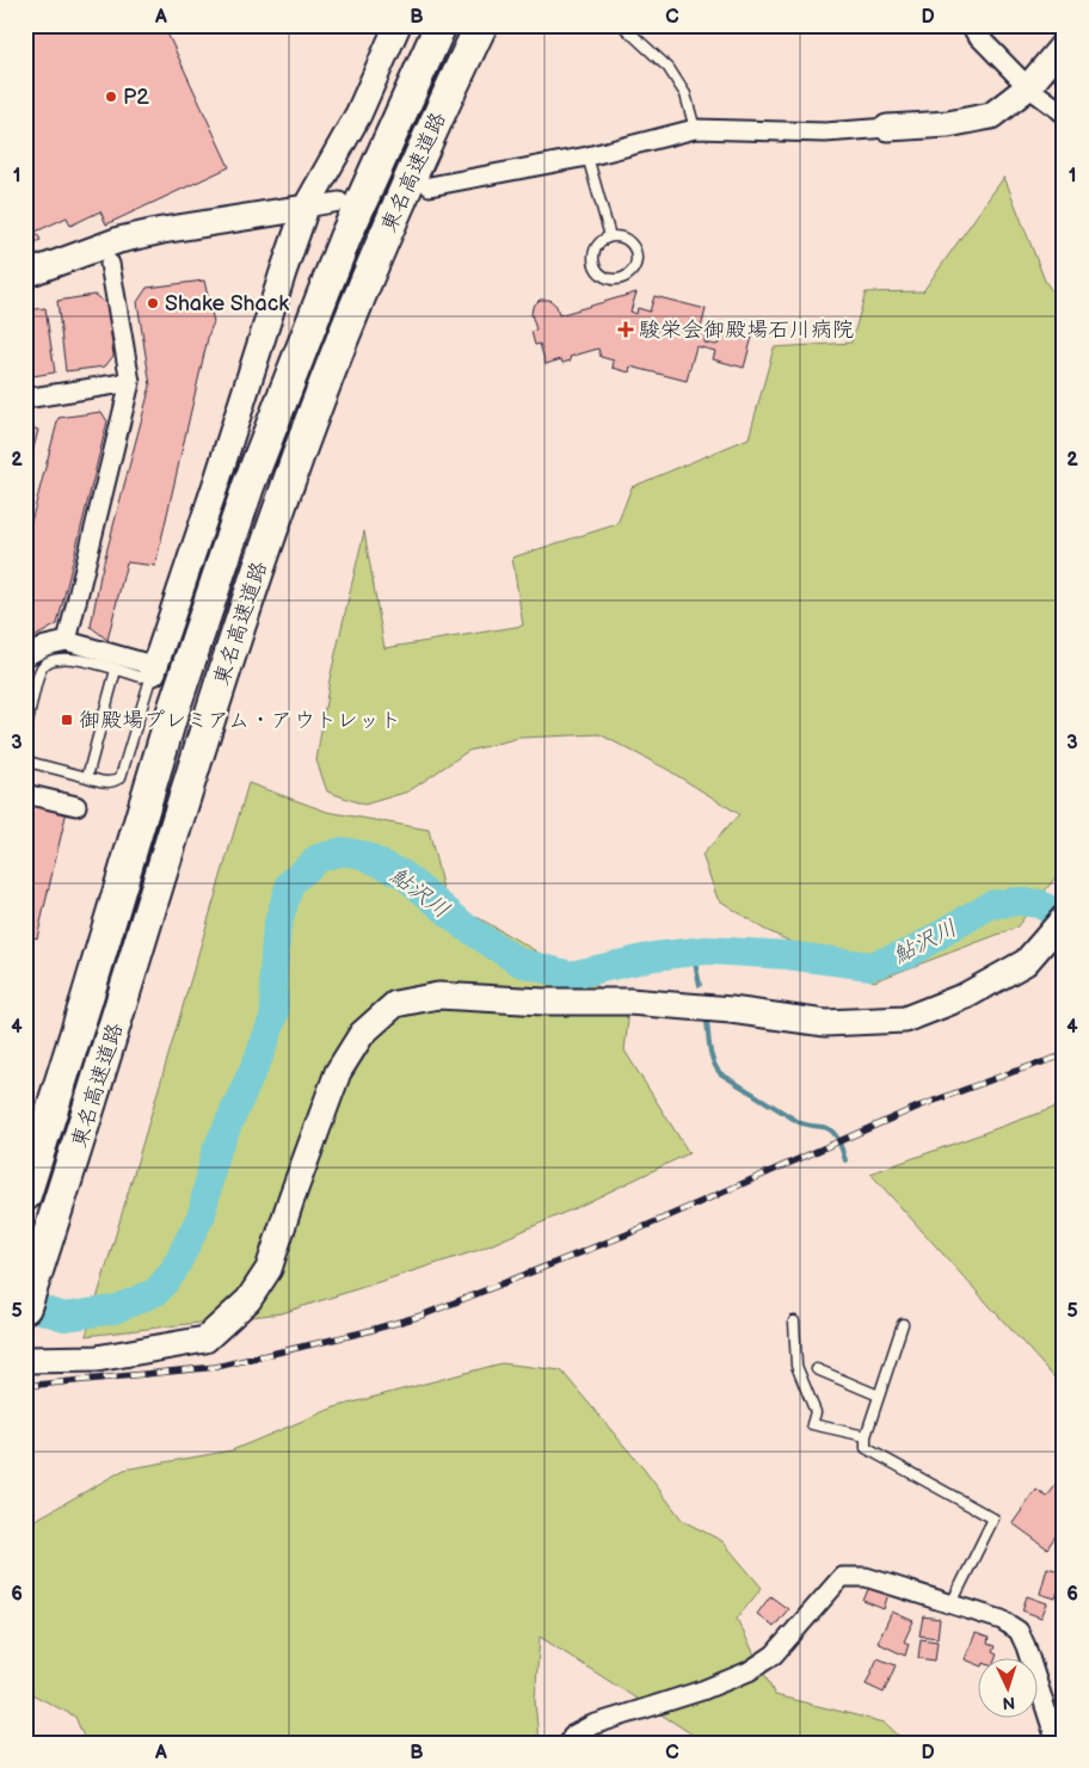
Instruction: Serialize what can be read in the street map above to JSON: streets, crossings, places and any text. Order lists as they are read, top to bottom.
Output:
{
  "streets": {
    "highway": ["東名高速道路"]
  },
  "water": ["鮎沢川"],
  "places": {
    "other": ["P2", "Shake Shack"],
    "health": ["駿栄会御殿場石川病院"],
    "transit": ["御殿場プレミアム・アウトレット"]
  },
  "north": "bottom",
  "grid": {
    "columns": [
      "A",
      "B",
      "C",
      "D"
    ],
    "rows": [
      "1",
      "2",
      "3",
      "4",
      "5",
      "6"
    ]
  }
}
